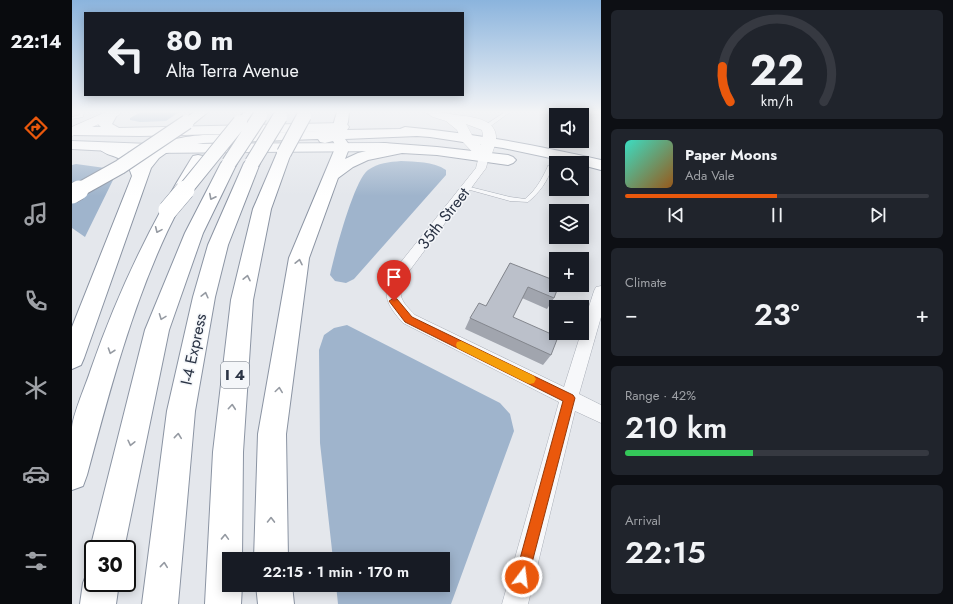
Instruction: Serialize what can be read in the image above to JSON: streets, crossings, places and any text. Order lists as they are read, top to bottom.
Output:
{
  "streets": {
    "main road": ["I-4 Express", "I 4"],
    "street": ["35th Street"]
  },
  "page": {
    "tabs": "22:14",
    "turn": ["80 m", "Alta Terra Avenue"],
    "map_buttons": ["+", "−"],
    "song": ["Paper Moons", "Ada Vale"],
    "tile": [
      "Climate",
      ["Range · 42%", "210 km"],
      ["Arrival", "22:15"]
    ],
    "heat": ["−", "23°", "+"],
    "limit": "30",
    "trip": "22:15 · 1 min · 170 m",
    "gauge": ["22", "km/h"]
  }
}
